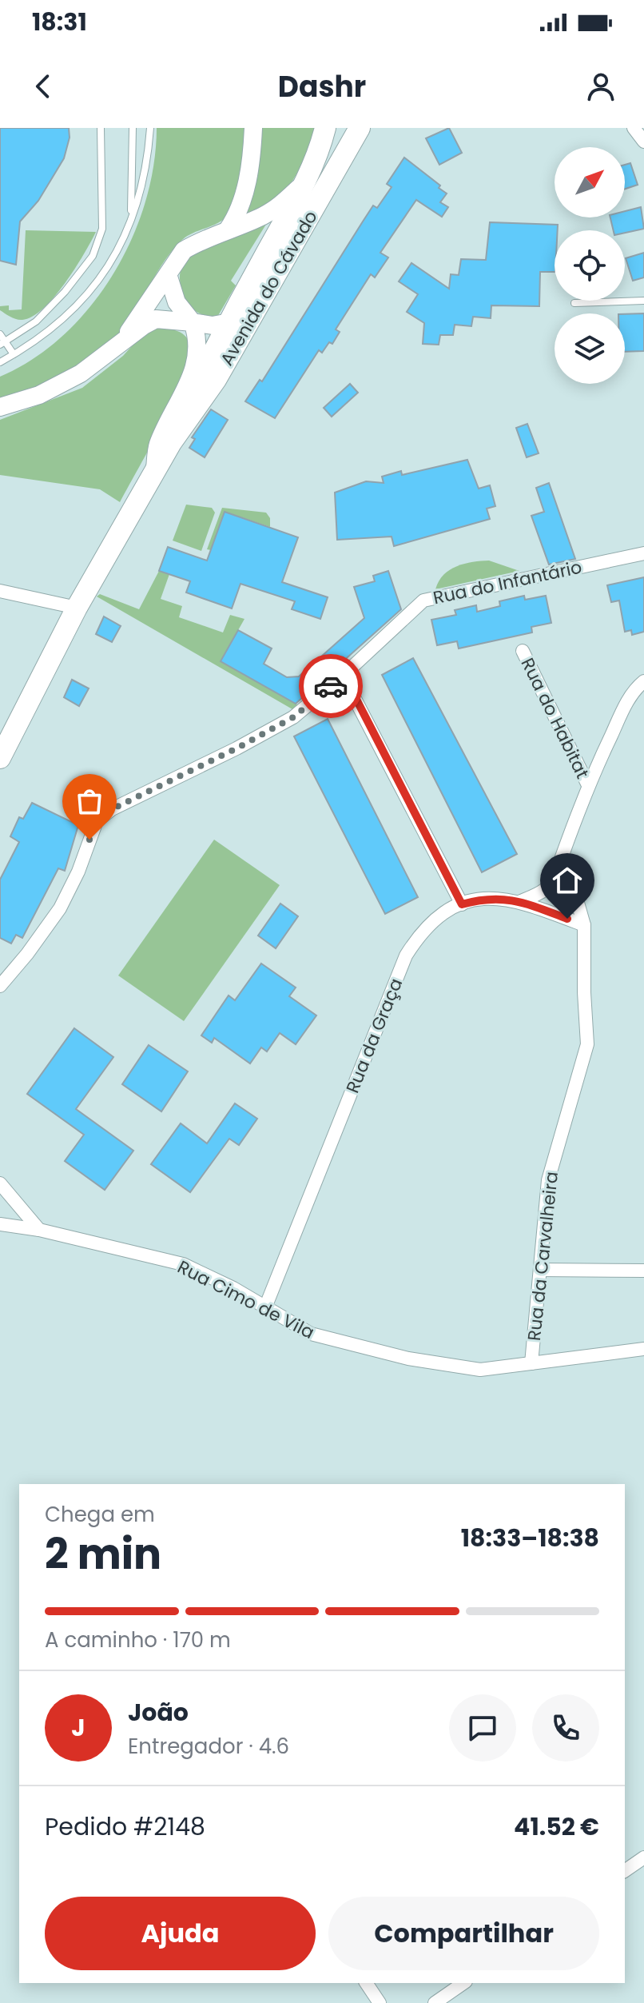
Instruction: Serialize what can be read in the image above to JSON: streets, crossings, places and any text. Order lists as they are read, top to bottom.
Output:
{
  "streets": {
    "main road": ["Avenida do Cávado"],
    "street": [
      "Rua do Infantário",
      "Rua do Habitat",
      "Rua da Graça",
      "Rua da Carvalheira",
      "Rua Cimo de Vila"
    ]
  },
  "crossings": [
    ["Rua da Graça", "Rua da Carvalheira"],
    ["Rua da Graça", "Rua Cimo de Vila"],
    ["Rua da Carvalheira", "Rua Cimo de Vila"]
  ],
  "north": "top right",
  "page": {
    "status": "18:31",
    "header": "Dashr",
    "heading": ["2 min", "Chega em", "18:33–18:38"],
    "panel": [
      "João",
      "Entregador · 4.6",
      "Pedido #2148",
      "41.52 €"
    ],
    "bar": "A caminho · 170 m",
    "round": "J",
    "buttons": ["Ajuda", "Compartilhar"]
  }
}
